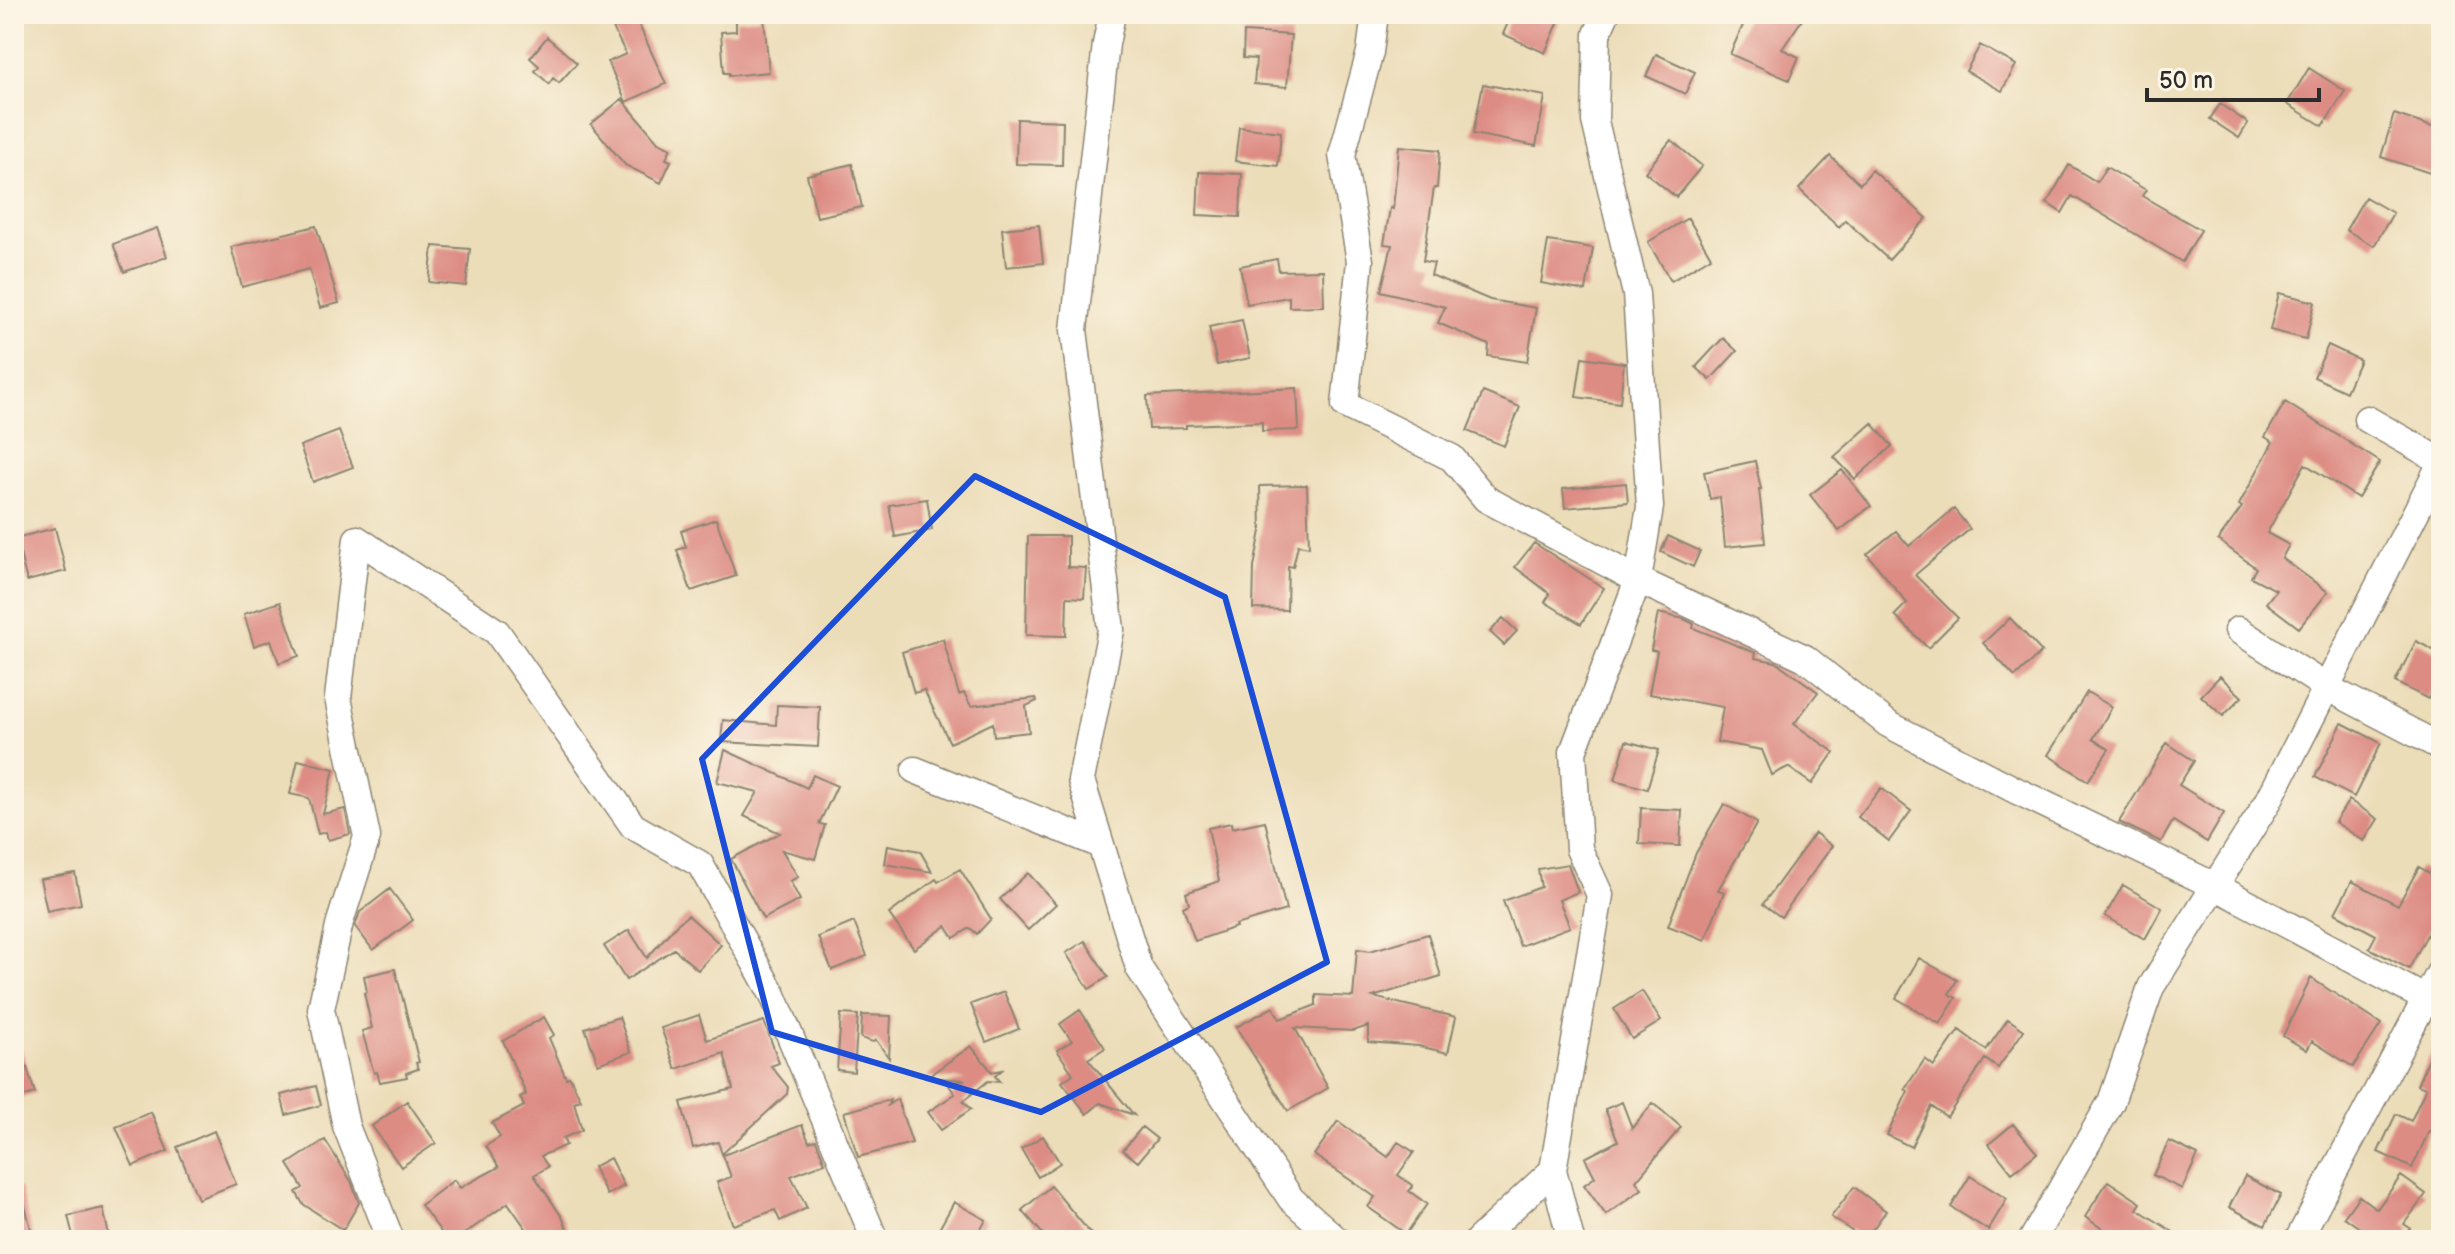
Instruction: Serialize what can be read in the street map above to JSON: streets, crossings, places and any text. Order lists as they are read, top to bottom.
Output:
{
  "scale_bar": "50 m"
}
